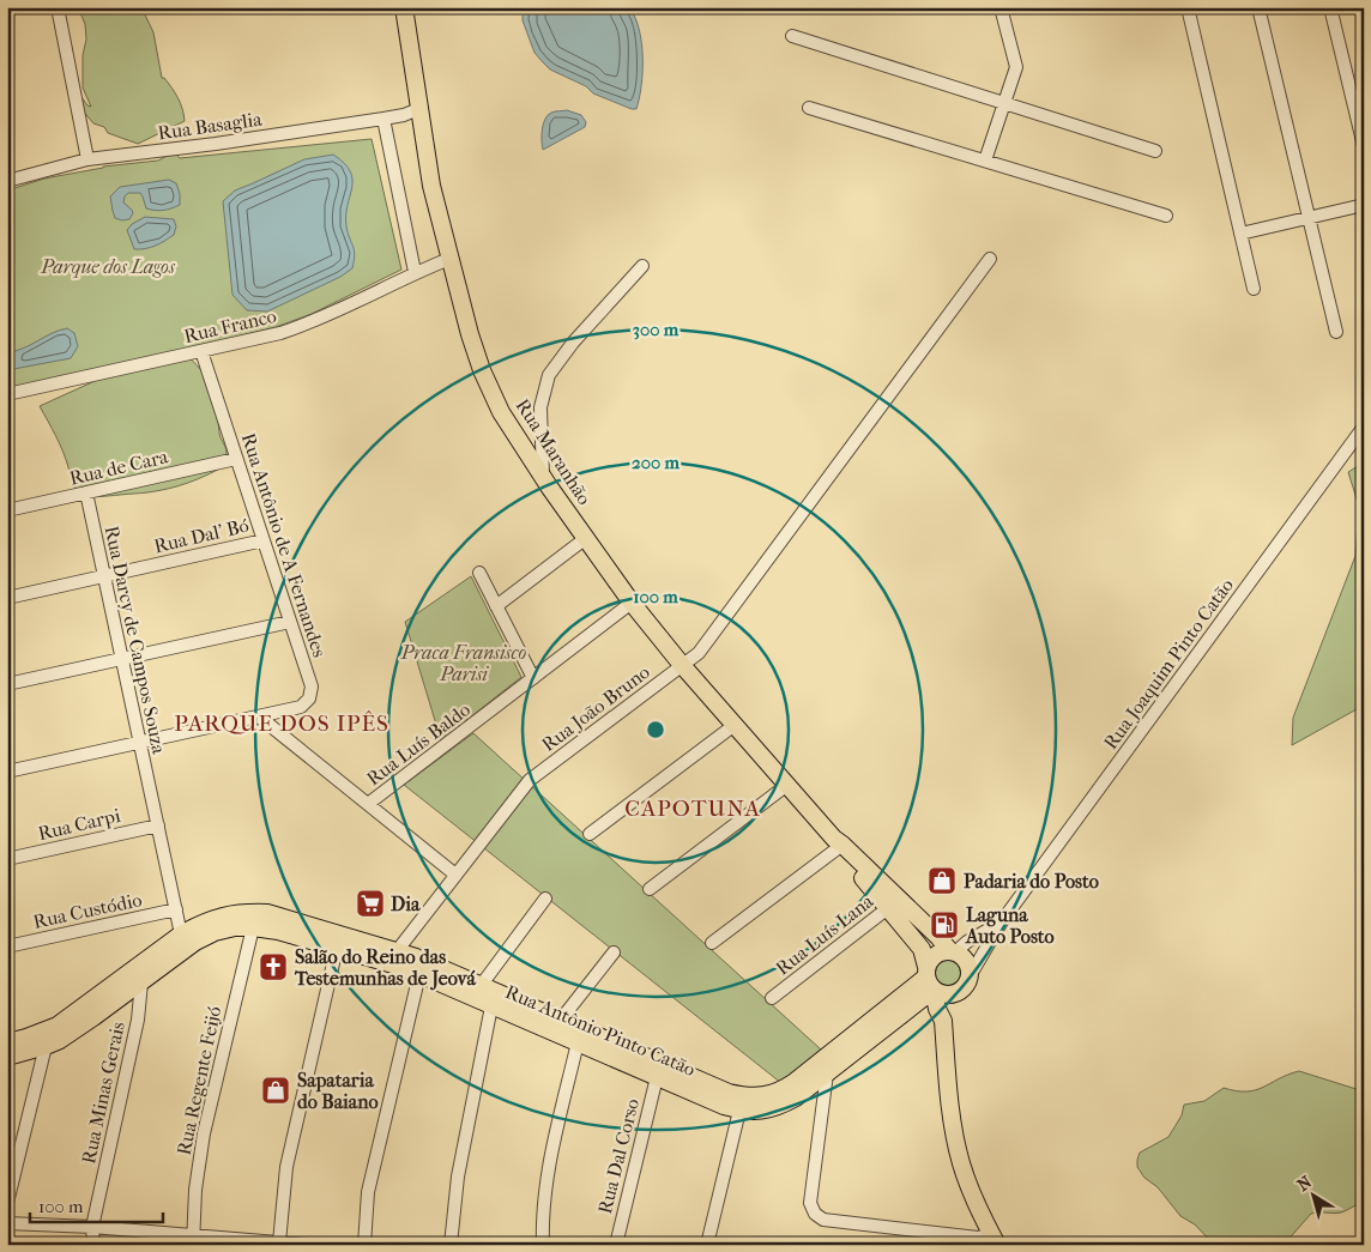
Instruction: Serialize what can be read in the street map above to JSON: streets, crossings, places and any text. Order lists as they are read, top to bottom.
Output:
{
  "streets": {
    "main road": ["Rua Maranhão", "Rua Antônio Pinto Catão"],
    "street": [
      "Rua Basaglia",
      "Rua Franco",
      "Rua de Cara",
      "Rua Dal' Bó",
      "Rua Antônio de A Fernandes",
      "Rua Darcy de Campos Souza",
      "Rua Joaquim Pinto Catão",
      "Rua João Bruno",
      "Rua Luís Baldo",
      "Rua Carpi",
      "Rua Custódio",
      "Rua Luís Lana",
      "Rua Regente Feijó",
      "Rua Minas Gerais",
      "Rua Dal Corso"
    ]
  },
  "crossings": [
    ["Rua Basaglia", "Rua Maranhão"],
    ["Rua Franco", "Rua Maranhão"],
    ["Rua Franco", "Rua Antônio de A Fernandes"],
    ["Rua Maranhão", "Rua Joaquim Pinto Catão"],
    ["Rua Maranhão", "Rua João Bruno"],
    ["Rua Maranhão", "Rua Luís Baldo"],
    ["Rua Maranhão", "Rua Luís Lana"],
    ["Rua Maranhão", "Rua Antônio Pinto Catão"],
    ["Rua de Cara", "Rua Antônio de A Fernandes"],
    ["Rua de Cara", "Rua Darcy de Campos Souza"],
    ["Rua Dal' Bó", "Rua Antônio de A Fernandes"],
    ["Rua Dal' Bó", "Rua Darcy de Campos Souza"],
    ["Rua Antônio de A Fernandes", "Rua Darcy de Campos Souza"],
    ["Rua Darcy de Campos Souza", "Rua Carpi"],
    ["Rua Darcy de Campos Souza", "Rua Custódio"],
    ["Rua Darcy de Campos Souza", "Rua Antônio Pinto Catão"],
    ["Rua Joaquim Pinto Catão", "Rua Antônio Pinto Catão"],
    ["Rua João Bruno", "Rua Antônio Pinto Catão"],
    ["Rua Antônio Pinto Catão", "Rua Regente Feijó"],
    ["Rua Antônio Pinto Catão", "Rua Minas Gerais"],
    ["Rua Antônio Pinto Catão", "Rua Dal Corso"]
  ],
  "districts": ["PARQUE DOS IPÊS", "CAPOTUNA"],
  "parks": ["Parque dos Lagos", "Praca Fransisco Parisi"],
  "places": {
    "shop": ["Padaria do Posto", "Sapataria do Baiano"],
    "supermarket": ["Dia"],
    "fuel station": ["Laguna Auto Posto"],
    "church": ["Salão do Reino das Testemunhas de Jeová"]
  },
  "scale_bar": "100 m",
  "north": "top left",
  "rings": ["300 m", "200 m", "100 m"]
}
